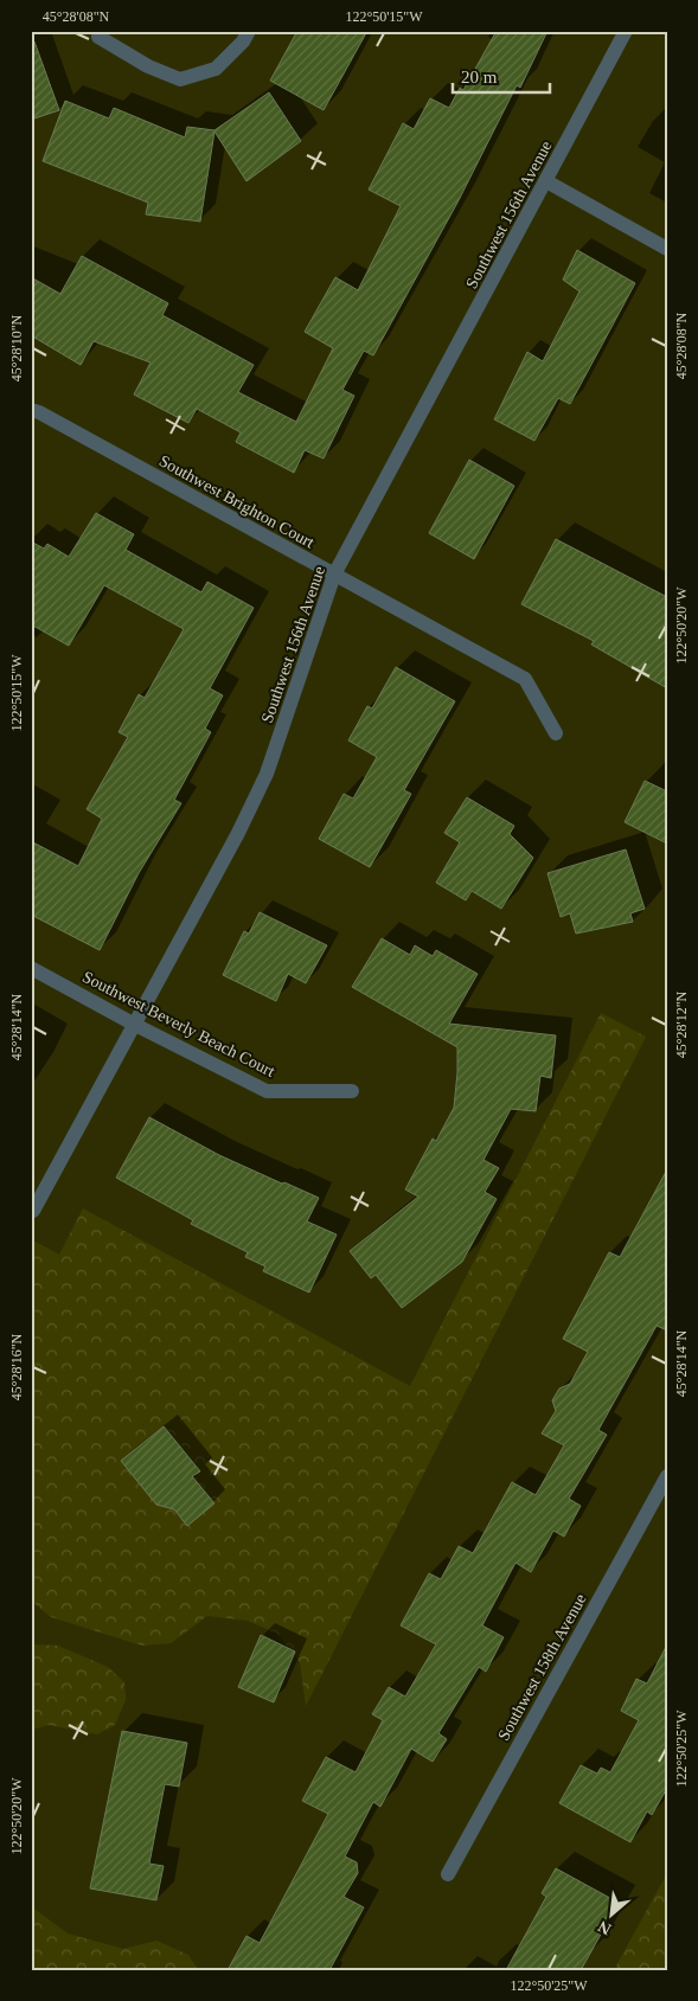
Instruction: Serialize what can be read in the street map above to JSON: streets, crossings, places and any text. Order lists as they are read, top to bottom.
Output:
{
  "streets": {
    "street": [
      "Southwest 156th Avenue",
      "Southwest Brighton Court",
      "Southwest Beverly Beach Court",
      "Southwest 158th Avenue"
    ]
  },
  "crossings": [
    ["Southwest 156th Avenue", "Southwest Brighton Court"],
    ["Southwest 156th Avenue", "Southwest Beverly Beach Court"]
  ],
  "scale_bar": "20 m",
  "north": "bottom left",
  "coordinates": [
    "45°28'08\"N",
    "122°50'15\"W",
    "45°28'10\"N",
    "122°50'20\"W",
    "45°28'12\"N",
    "45°28'14\"N",
    "45°28'16\"N",
    "122°50'25\"W"
  ]
}
